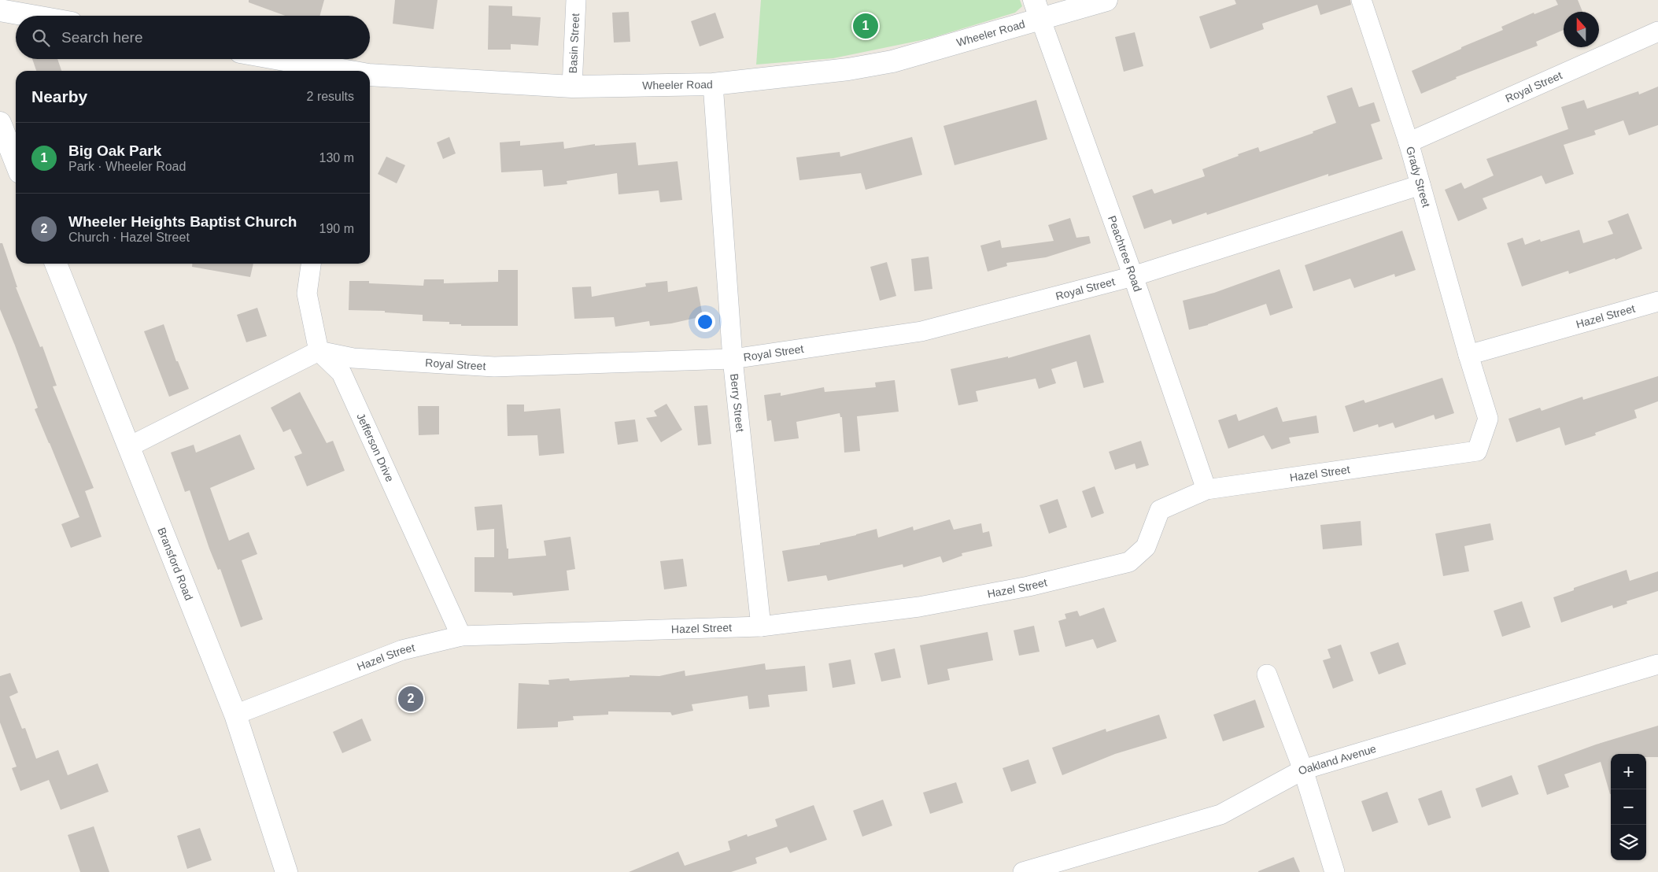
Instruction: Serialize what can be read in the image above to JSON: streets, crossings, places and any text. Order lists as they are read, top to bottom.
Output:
{
  "streets": {
    "street": [
      "Wheeler Road",
      "Basin Street",
      "Royal Street",
      "Grady Street",
      "Peachtree Road",
      "Hazel Street",
      "Berry Street",
      "Jefferson Drive",
      "Bransford Road",
      "Oakland Avenue"
    ]
  },
  "crossings": [
    ["Wheeler Road", "Basin Street"],
    ["Wheeler Road", "Peachtree Road"],
    ["Wheeler Road", "Berry Street"],
    ["Royal Street", "Grady Street"],
    ["Royal Street", "Peachtree Road"],
    ["Royal Street", "Berry Street"],
    ["Royal Street", "Jefferson Drive"],
    ["Grady Street", "Hazel Street"],
    ["Peachtree Road", "Hazel Street"],
    ["Hazel Street", "Berry Street"],
    ["Hazel Street", "Jefferson Drive"],
    ["Hazel Street", "Bransford Road"]
  ],
  "north": "top",
  "page": {
    "pins": ["1", "2"],
    "search": "Search here",
    "heading": ["Nearby", "2 results"],
    "list": [
      {
        "mark": "1",
        "name": "Big Oak Park",
        "note": "Park · Wheeler Road",
        "value": "130 m"
      },
      {
        "mark": "2",
        "name": "Wheeler Heights Baptist Church",
        "note": "Church · Hazel Street",
        "value": "190 m"
      }
    ],
    "map_buttons": ["+", "−"]
  }
}
